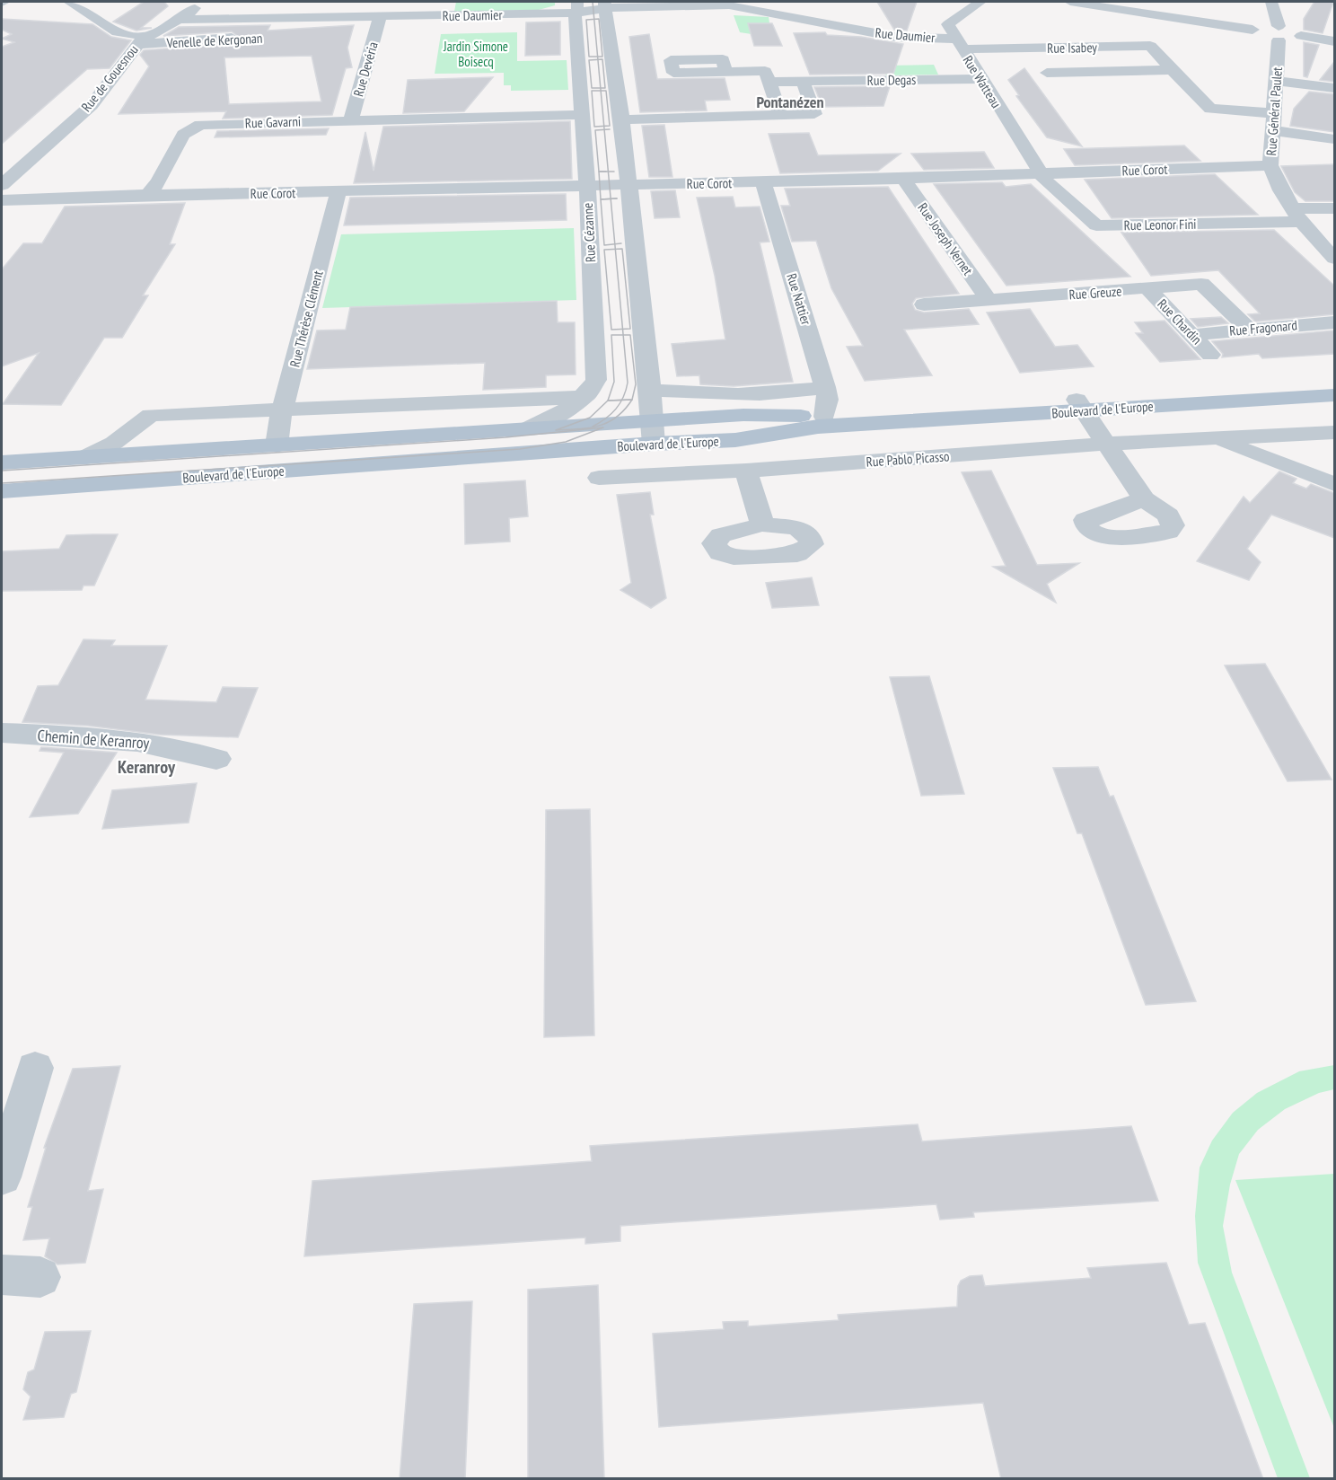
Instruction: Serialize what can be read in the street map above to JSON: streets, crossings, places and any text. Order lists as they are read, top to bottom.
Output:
{
  "streets": {
    "main road": ["Boulevard de l'Europe"],
    "street": [
      "Rue Daumier",
      "Venelle de Kergonan",
      "Rue Isabey",
      "Rue Devéria",
      "Rue de Gouesnou",
      "Rue Degas",
      "Rue Watteau",
      "Rue Général Paulet",
      "Rue Gavarni",
      "Rue Corot",
      "Rue Leonor Fini",
      "Rue Cézanne",
      "Rue Joseph Vernet",
      "Rue Greuze",
      "Rue Nattier",
      "Rue Thérèse Clément",
      "Rue Chardin",
      "Rue Fragonard",
      "Rue Pablo Picasso",
      "Chemin de Keranroy"
    ]
  },
  "crossings": [
    ["Rue Daumier", "Rue Isabey"],
    ["Rue Daumier", "Rue Devéria"],
    ["Rue Daumier", "Rue de Gouesnou"],
    ["Rue Daumier", "Rue Watteau"],
    ["Rue Daumier", "Rue Cézanne"],
    ["Venelle de Kergonan", "Rue de Gouesnou"],
    ["Rue Isabey", "Rue Watteau"],
    ["Rue Isabey", "Rue Général Paulet"],
    ["Rue Devéria", "Rue Gavarni"],
    ["Rue Degas", "Rue Watteau"],
    ["Rue Watteau", "Rue Corot"],
    ["Rue Watteau", "Rue Leonor Fini"],
    ["Rue Général Paulet", "Rue Corot"],
    ["Rue Général Paulet", "Rue Leonor Fini"],
    ["Rue Gavarni", "Rue Corot"],
    ["Rue Gavarni", "Rue Cézanne"],
    ["Rue Corot", "Rue Leonor Fini"],
    ["Rue Corot", "Rue Cézanne"],
    ["Rue Corot", "Rue Joseph Vernet"],
    ["Rue Corot", "Rue Nattier"],
    ["Rue Corot", "Rue Thérèse Clément"],
    ["Rue Cézanne", "Boulevard de l'Europe"],
    ["Rue Joseph Vernet", "Rue Greuze"],
    ["Rue Greuze", "Rue Chardin"],
    ["Rue Greuze", "Rue Fragonard"],
    ["Rue Nattier", "Boulevard de l'Europe"],
    ["Rue Thérèse Clément", "Boulevard de l'Europe"],
    ["Rue Chardin", "Rue Fragonard"]
  ],
  "districts": ["Pontanézen", "Keranroy"],
  "parks": ["Jardin Simone Boisecq"]
}
